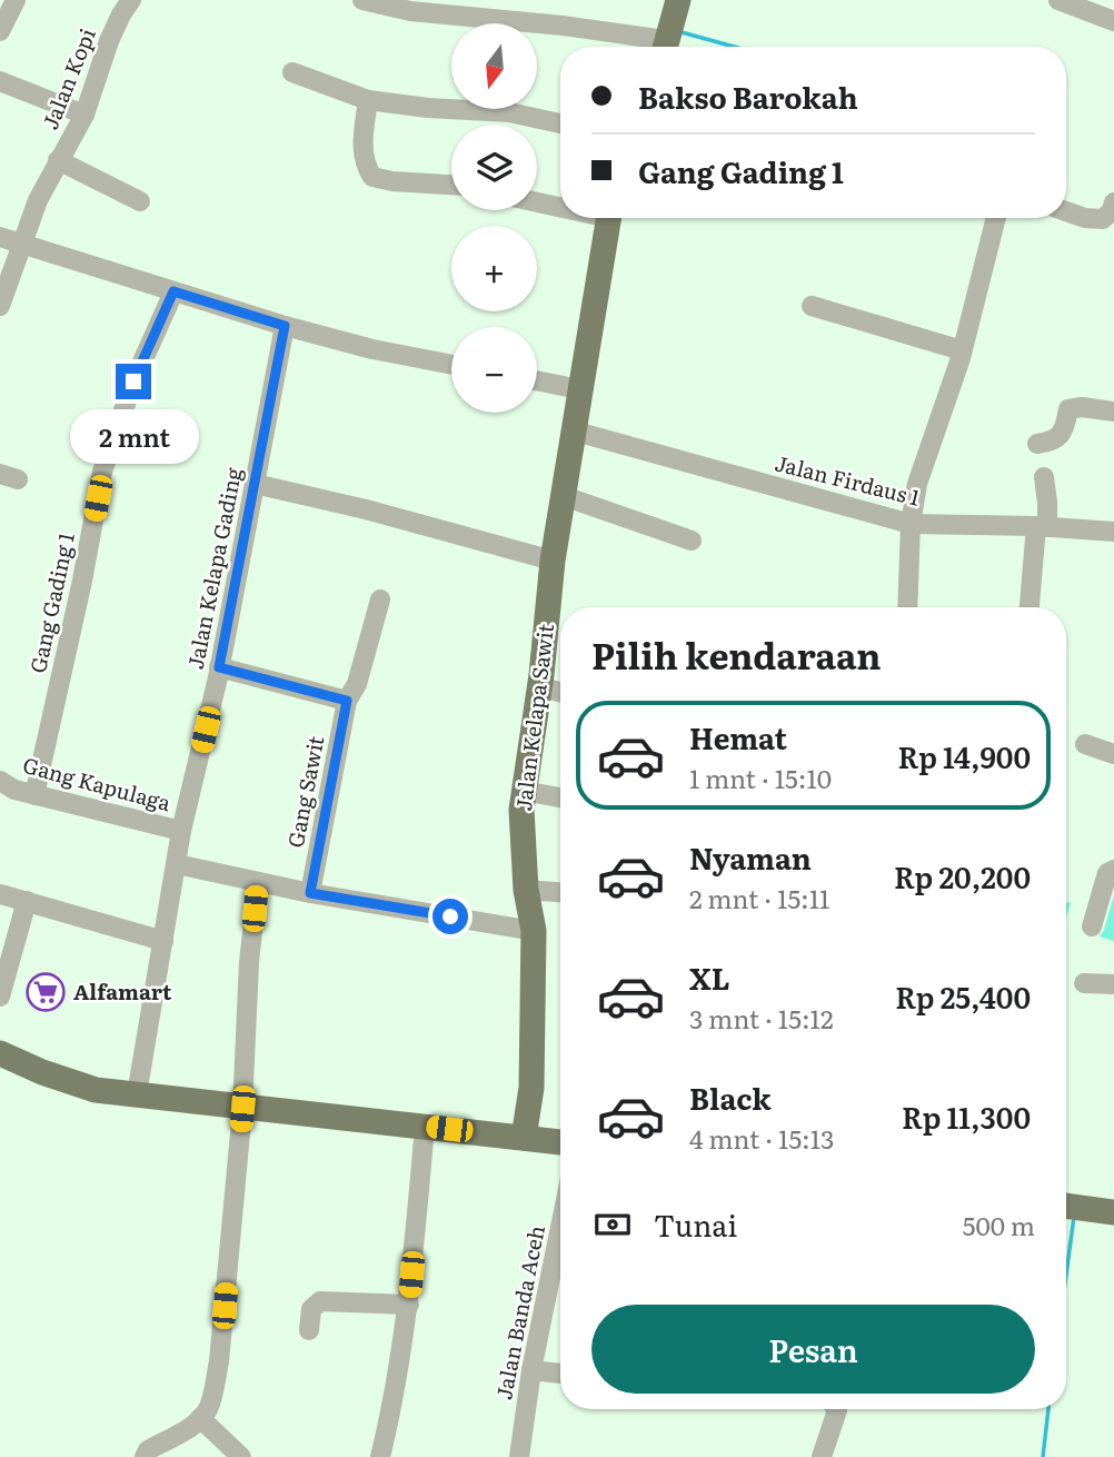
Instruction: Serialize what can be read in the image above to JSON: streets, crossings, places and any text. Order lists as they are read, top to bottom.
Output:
{
  "streets": {
    "main road": ["Jalan Kelapa Sawit"],
    "street": [
      "Jalan Kopi",
      "Jalan Firdaus 1",
      "Jalan Kelapa Gading",
      "Gang Gading 1",
      "Gang Kapulaga",
      "Gang Sawit",
      "Jalan Banda Aceh"
    ]
  },
  "crossings": [
    ["Jalan Firdaus 1", "Jalan Kelapa Sawit"],
    ["Jalan Kelapa Gading", "Gang Kapulaga"],
    ["Gang Gading 1", "Gang Kapulaga"]
  ],
  "places": {
    "supermarket": ["Alfamart"]
  },
  "north": "bottom",
  "page": {
    "map_buttons": ["+", "−"],
    "banner": ["Bakso Barokah", "Gang Gading 1"],
    "bubble": "2 mnt",
    "heading": "Pilih kendaraan",
    "list": [
      {
        "name": "Hemat",
        "note": "1 mnt · 15:10",
        "value": "Rp 14,900"
      },
      {
        "name": "Nyaman",
        "note": "2 mnt · 15:11",
        "value": "Rp 20,200"
      },
      {
        "name": "XL",
        "note": "3 mnt · 15:12",
        "value": "Rp 25,400"
      },
      {
        "name": "Black",
        "note": "4 mnt · 15:13",
        "value": "Rp 11,300"
      }
    ],
    "pay": ["Tunai", "500 m"],
    "buttons": "Pesan"
  }
}
